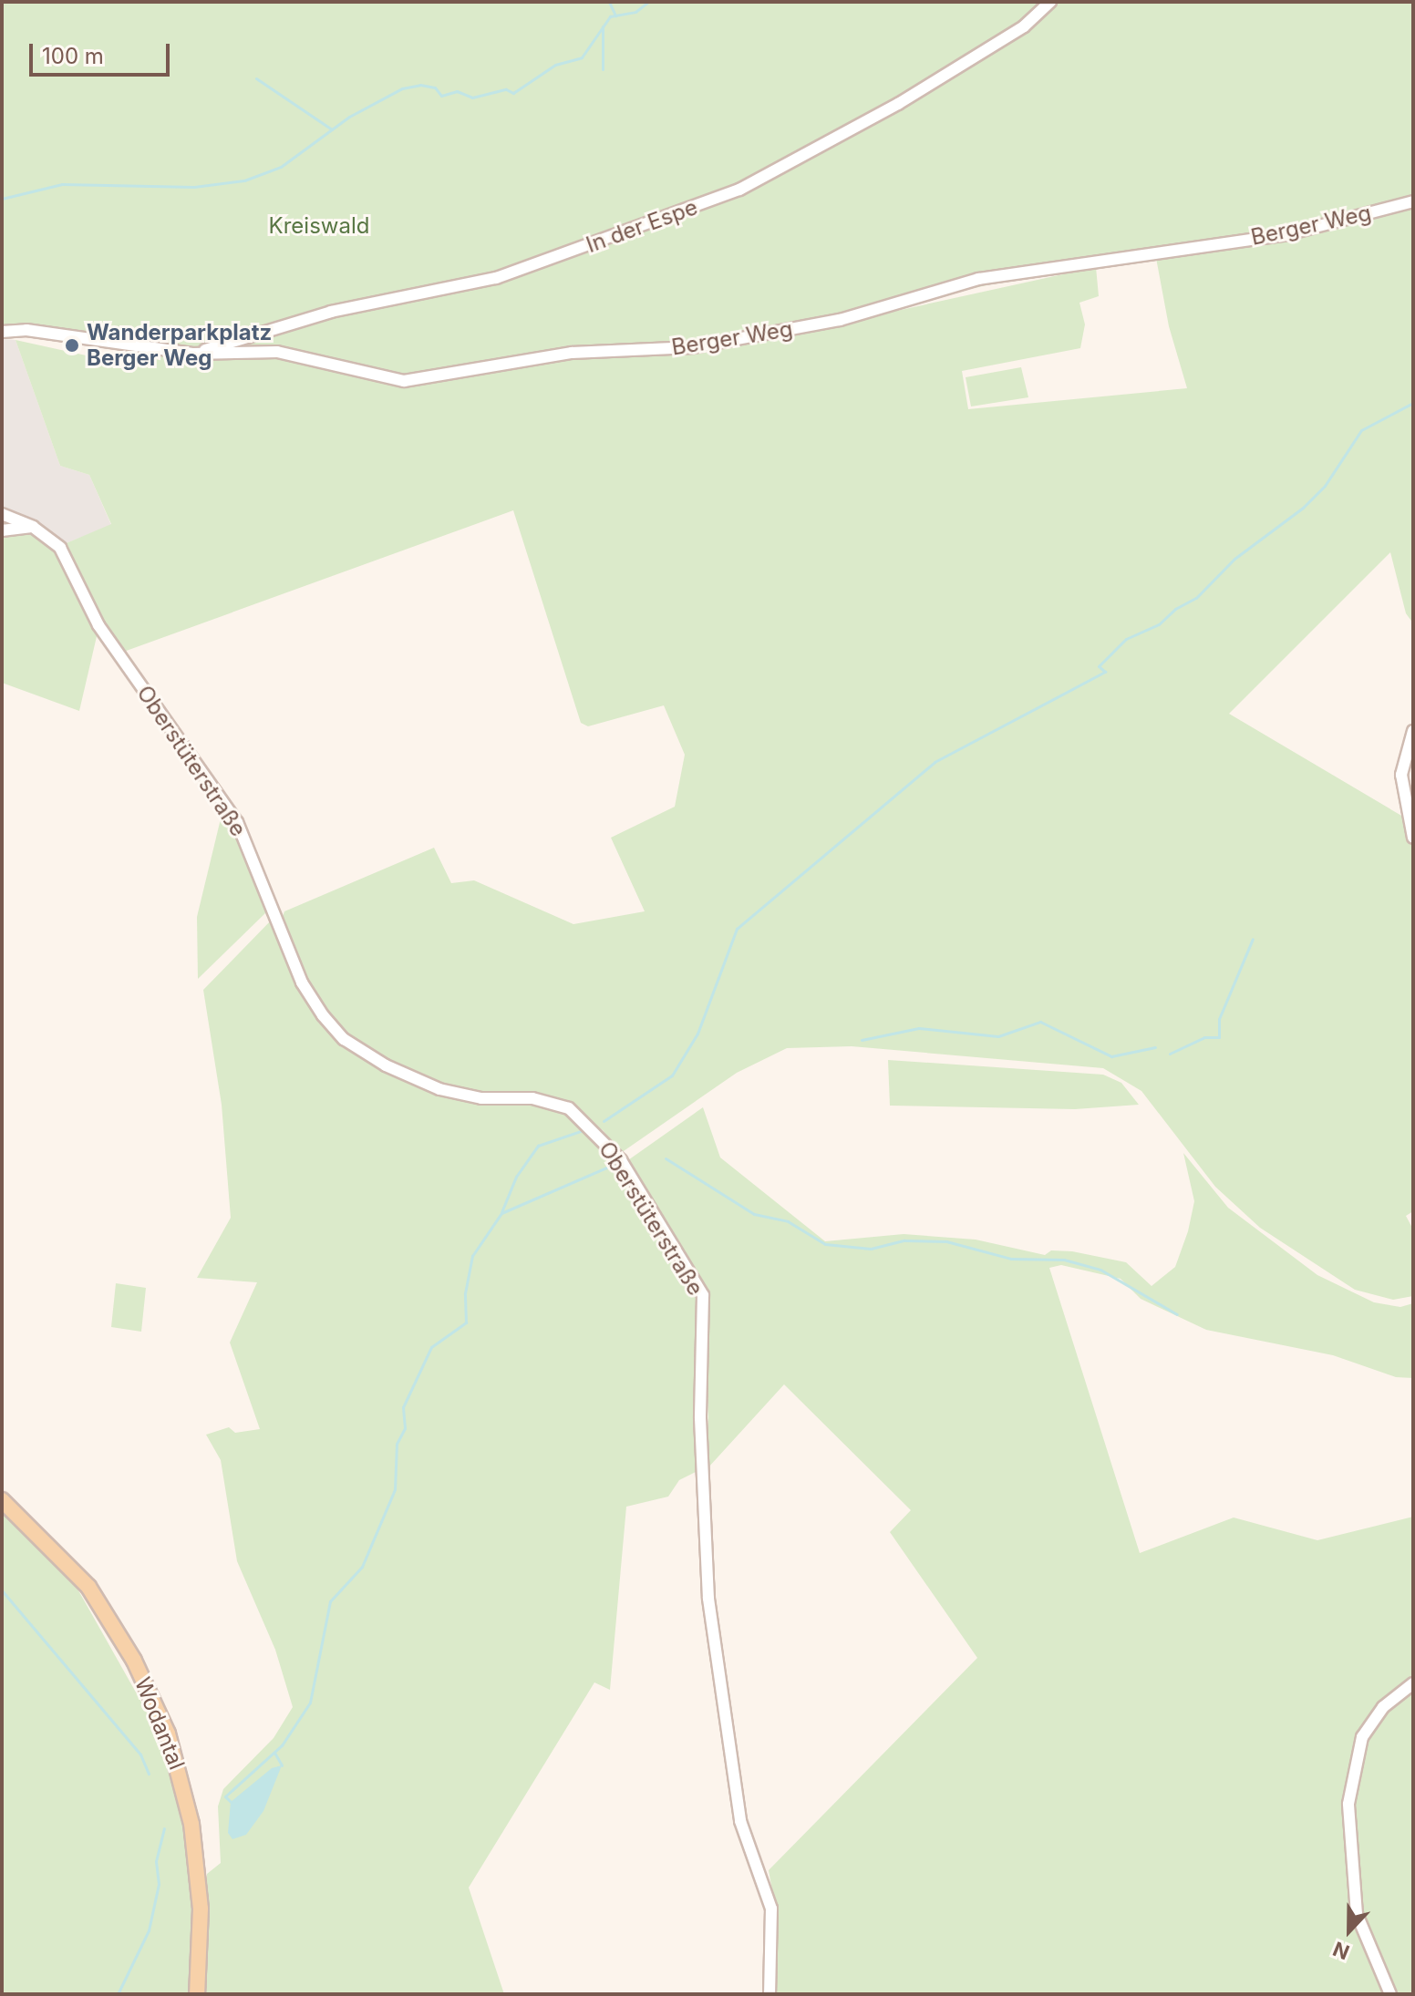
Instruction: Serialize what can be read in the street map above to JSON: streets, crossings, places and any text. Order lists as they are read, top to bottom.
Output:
{
  "streets": {
    "main road": ["Wodantal"],
    "street": ["Berger Weg", "In der Espe", "Oberstüterstraße"]
  },
  "crossings": [
    ["Berger Weg", "In der Espe"]
  ],
  "parks": ["Kreiswald"],
  "places": ["Wanderparkplatz Berger Weg"],
  "scale_bar": "100 m",
  "north": "bottom"
}
